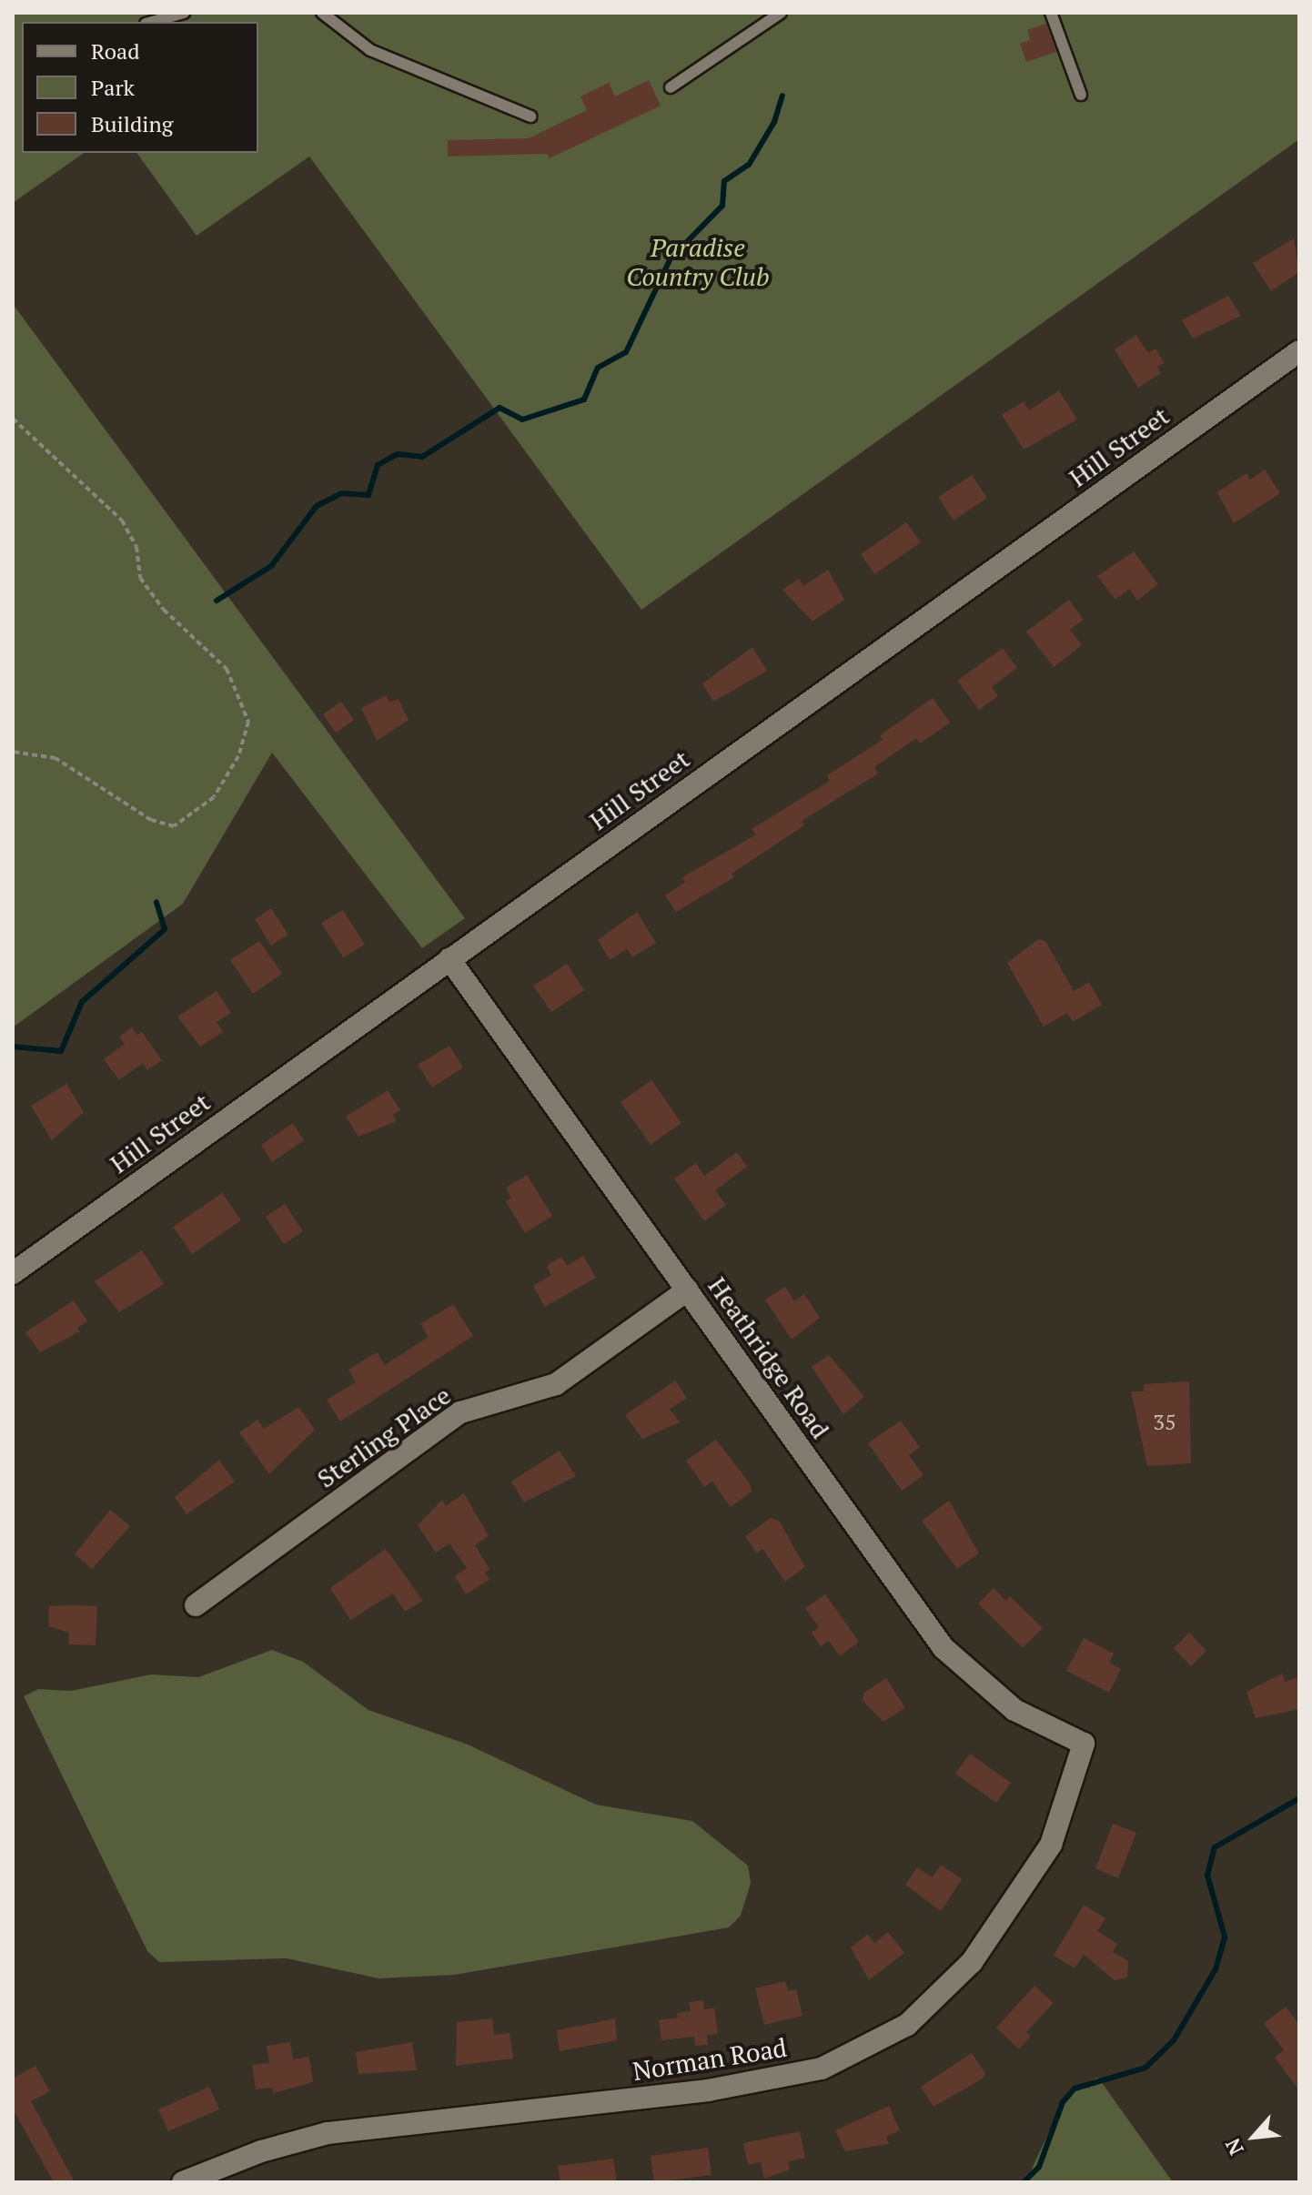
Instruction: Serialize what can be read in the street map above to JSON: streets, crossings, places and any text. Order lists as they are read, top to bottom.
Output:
{
  "streets": {
    "street": [
      "Hill Street",
      "Heathridge Road",
      "Sterling Place",
      "Norman Road"
    ]
  },
  "crossings": [
    ["Hill Street", "Heathridge Road"],
    ["Heathridge Road", "Sterling Place"],
    ["Heathridge Road", "Norman Road"]
  ],
  "parks": ["Paradise Country Club"],
  "house_numbers": ["35"],
  "legend": ["Road", "Park", "Building"],
  "north": "bottom left"
}
